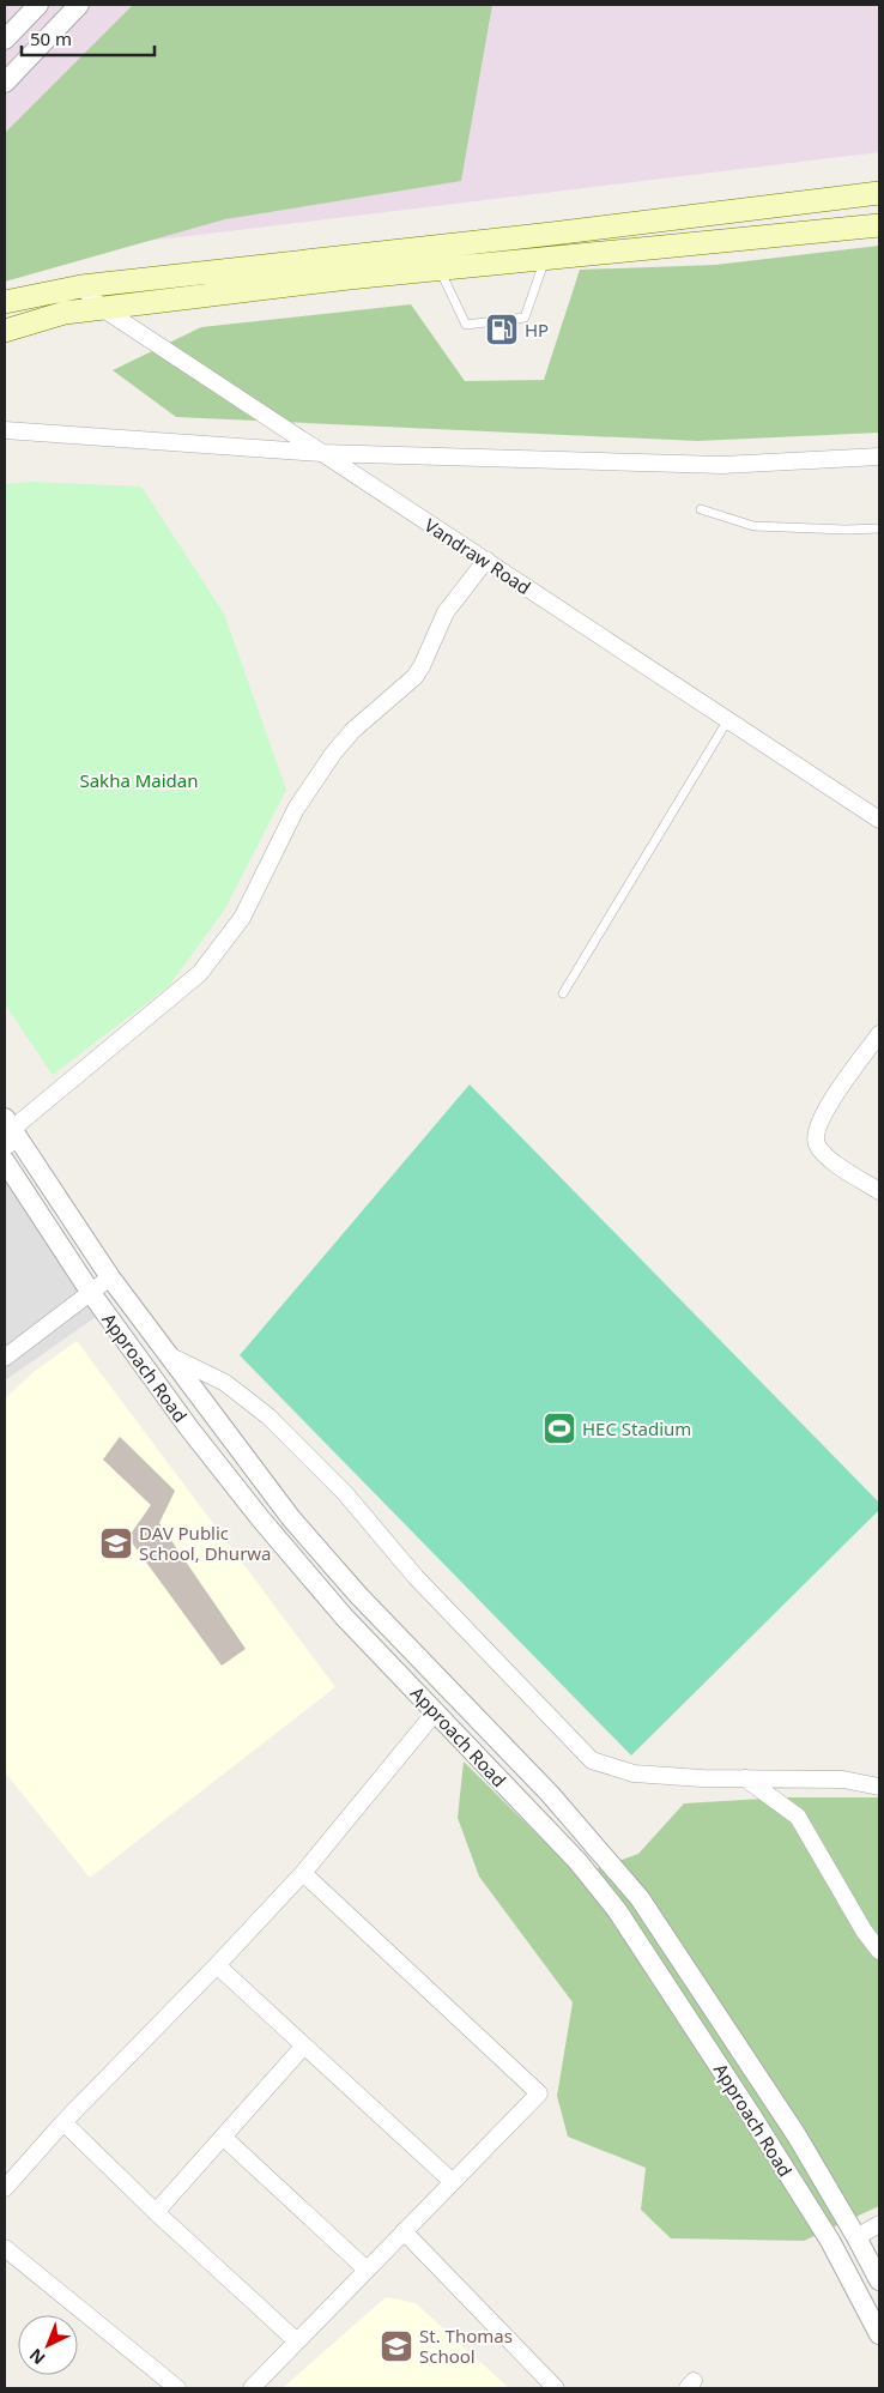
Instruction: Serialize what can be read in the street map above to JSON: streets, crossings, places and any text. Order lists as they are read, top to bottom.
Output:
{
  "streets": {
    "street": ["Vandraw Road", "Approach Road"]
  },
  "parks": ["Sakha Maidan"],
  "places": {
    "fuel station": ["HP"],
    "sports": ["HEC Stadium"],
    "school or university": ["DAV Public School, Dhurwa", "St. Thomas School"]
  },
  "scale_bar": "50 m",
  "north": "bottom left"
}
